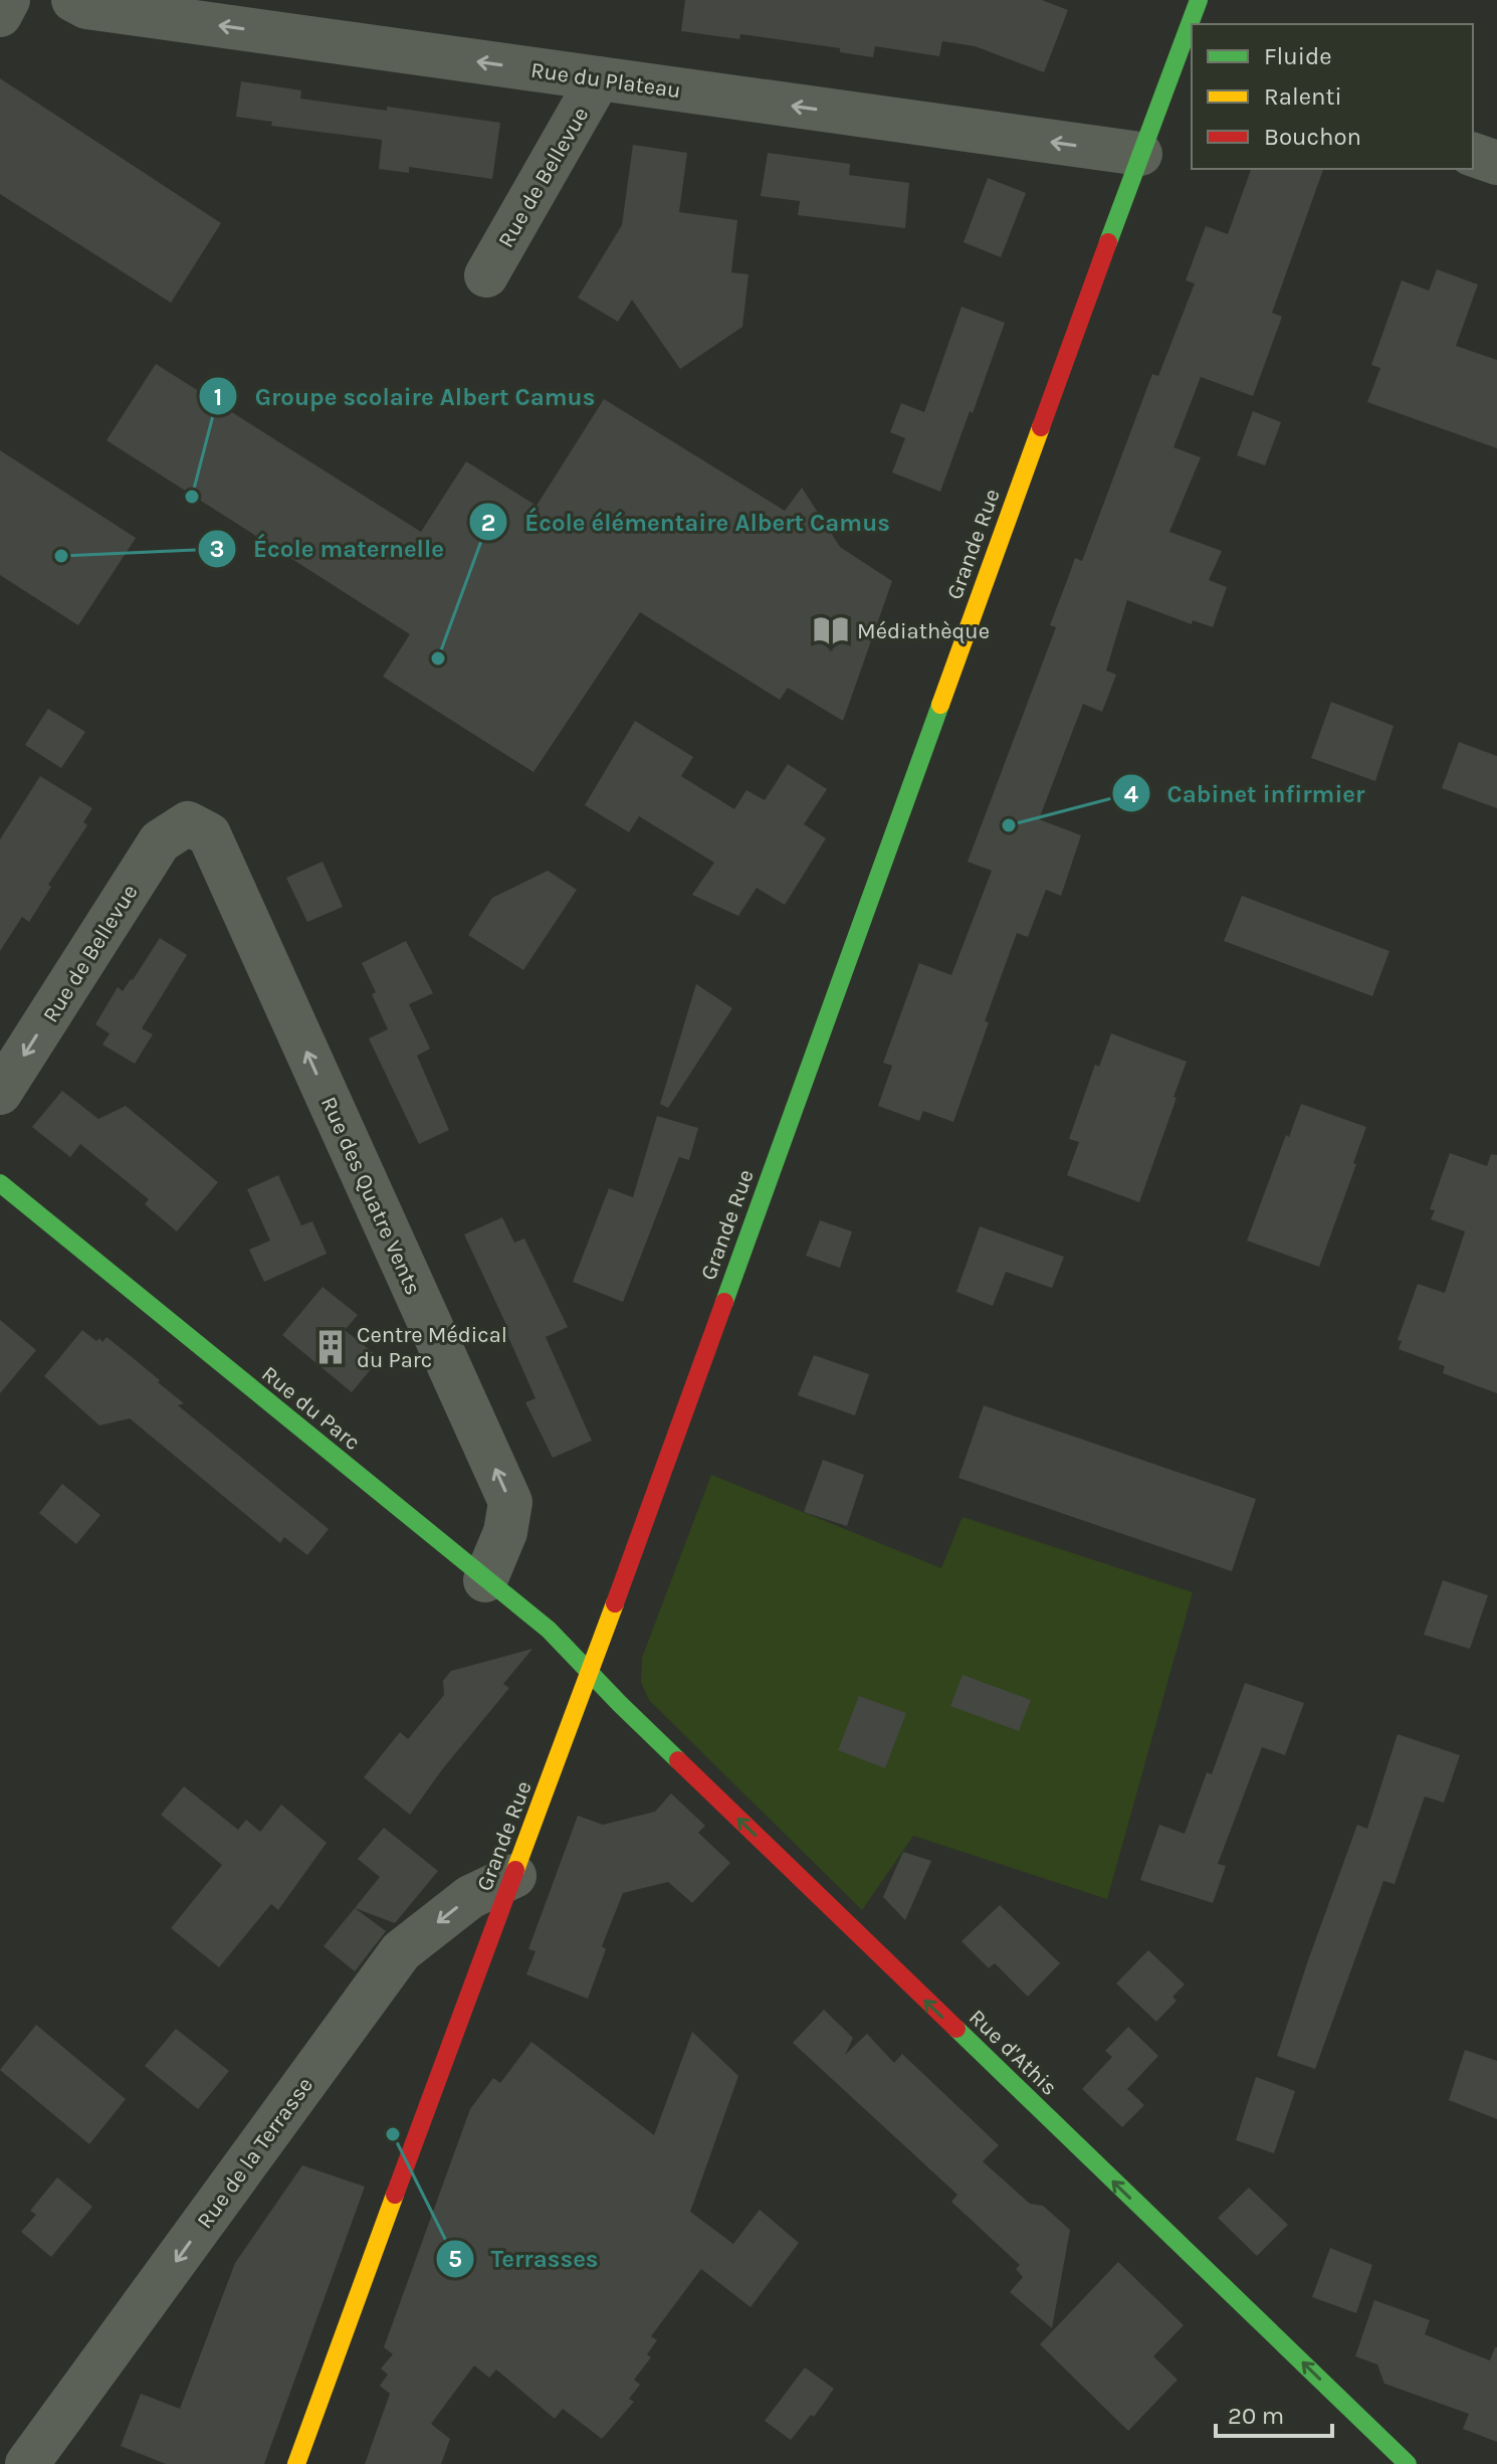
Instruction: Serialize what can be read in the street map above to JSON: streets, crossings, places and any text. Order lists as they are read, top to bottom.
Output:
{
  "streets": {
    "main road": ["Grande Rue", "Rue du Parc", "Rue d'Athis"],
    "street": [
      "Rue du Plateau",
      "Rue de Bellevue",
      "Rue des Quatre Vents",
      "Rue de la Terrasse"
    ]
  },
  "crossings": [
    ["Rue du Plateau", "Rue de Bellevue"],
    ["Rue du Plateau", "Grande Rue"],
    ["Rue de Bellevue", "Rue des Quatre Vents"],
    ["Grande Rue", "Rue du Parc"],
    ["Grande Rue", "Rue d'Athis"],
    ["Grande Rue", "Rue de la Terrasse"],
    ["Rue des Quatre Vents", "Rue du Parc"],
    ["Rue du Parc", "Rue d'Athis"]
  ],
  "one_way": [
    "Rue du Plateau",
    "Rue de Bellevue",
    "Rue des Quatre Vents",
    "Rue d'Athis",
    "Rue de la Terrasse"
  ],
  "places": {
    "other": [
      "Groupe scolaire Albert Camus",
      "École maternelle",
      "École élémentaire Albert Camus",
      "Cabinet infirmier",
      "Terrasses"
    ],
    "library": ["Médiathèque"],
    "building": ["Centre Médical du Parc"]
  },
  "legend": ["Fluide", "Ralenti", "Bouchon"],
  "scale_bar": "20 m"
}
